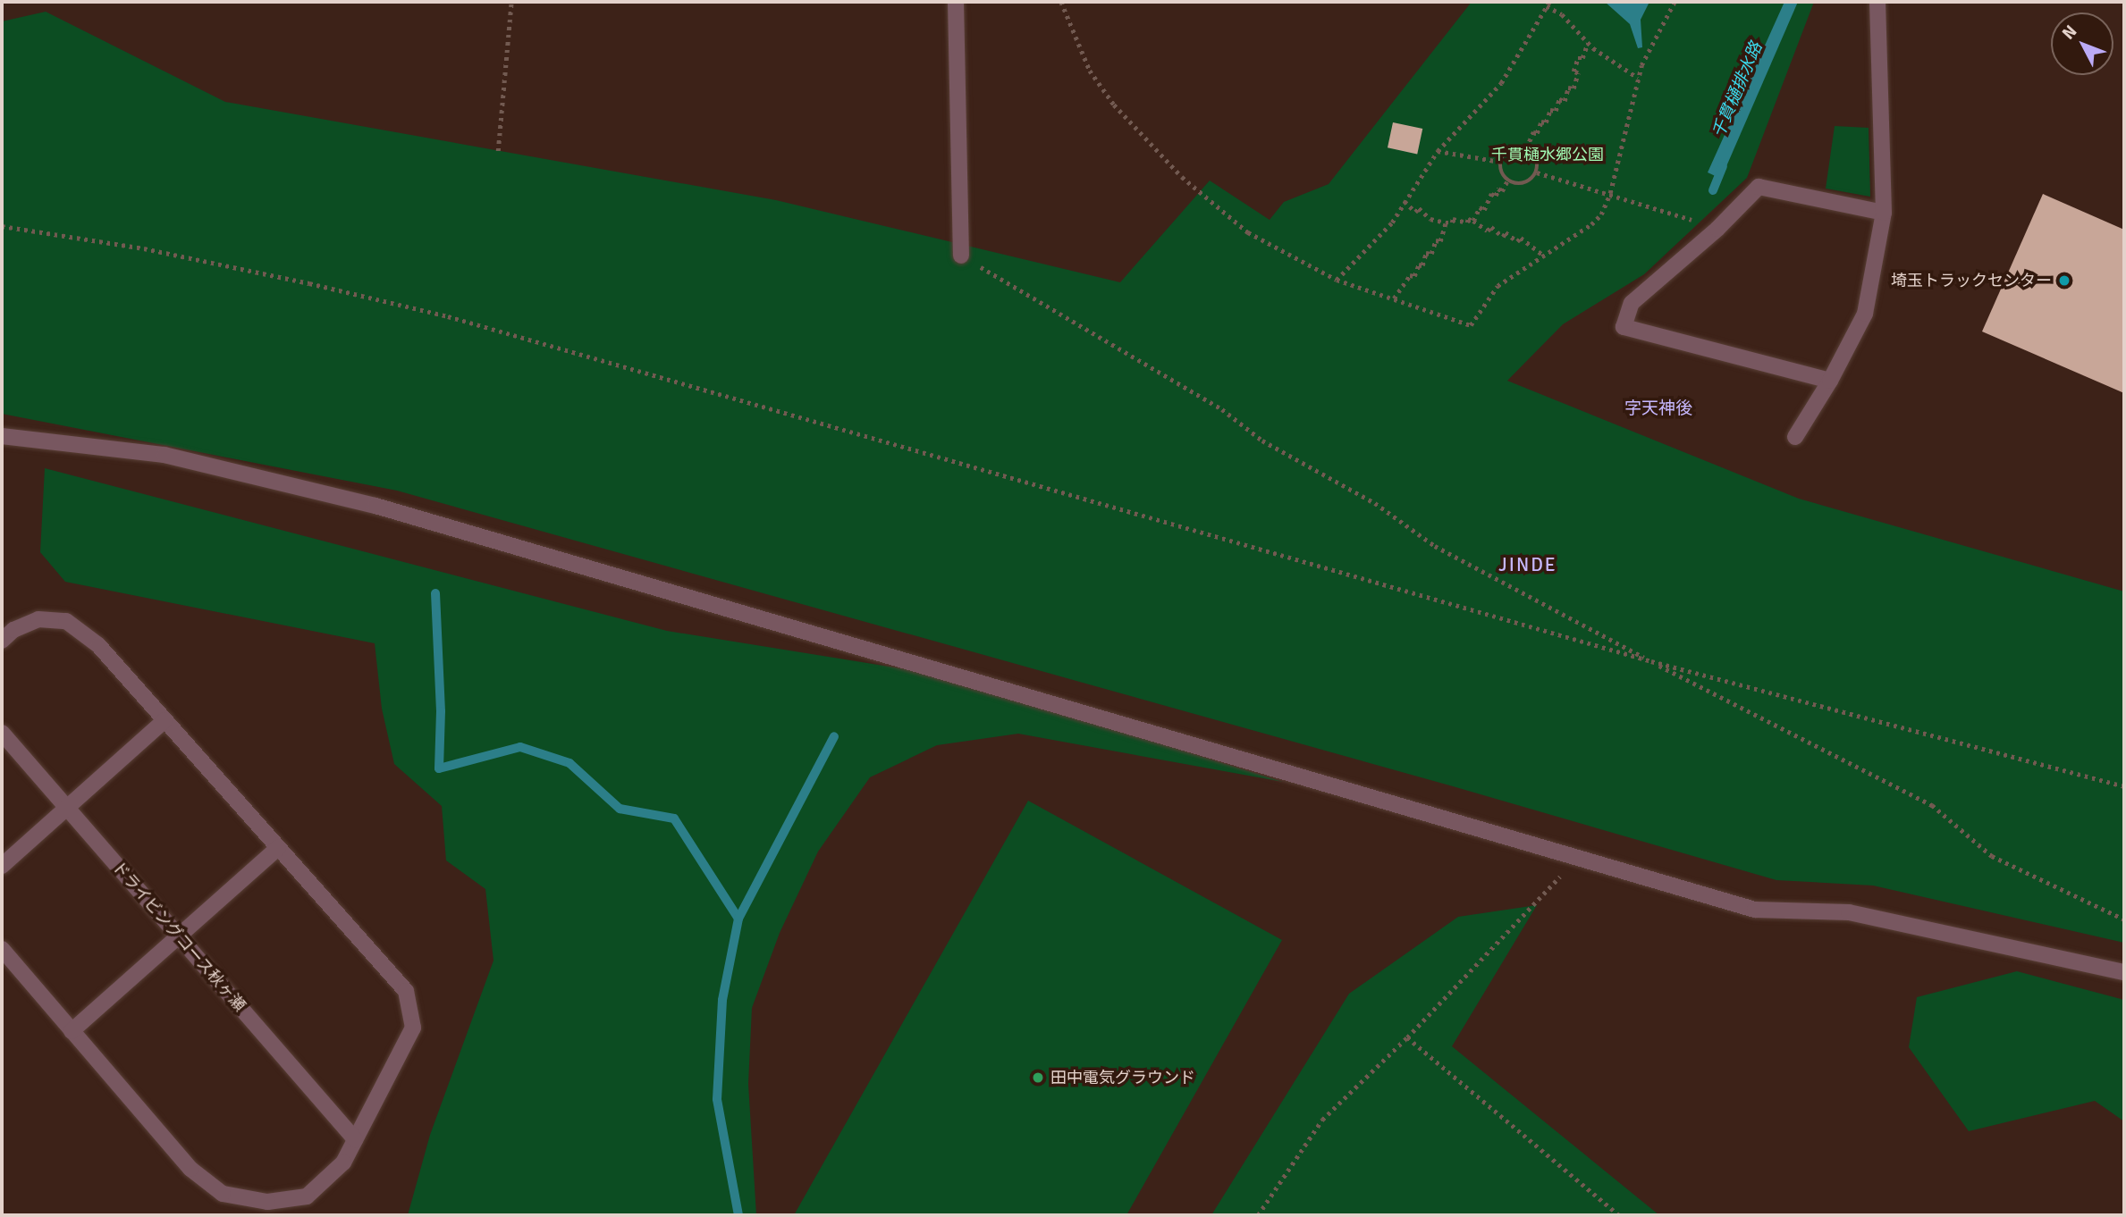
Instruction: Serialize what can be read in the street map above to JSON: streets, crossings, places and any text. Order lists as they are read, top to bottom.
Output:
{
  "streets": {
    "street": ["ドライビングコース秋ヶ瀬"]
  },
  "districts": ["字天神後", "JINDE"],
  "water": ["千貫樋排水路"],
  "parks": ["千貫樋水郷公園"],
  "places": ["埼玉トラックセンター", "田中電気グラウンド"],
  "north": "top left"
}
